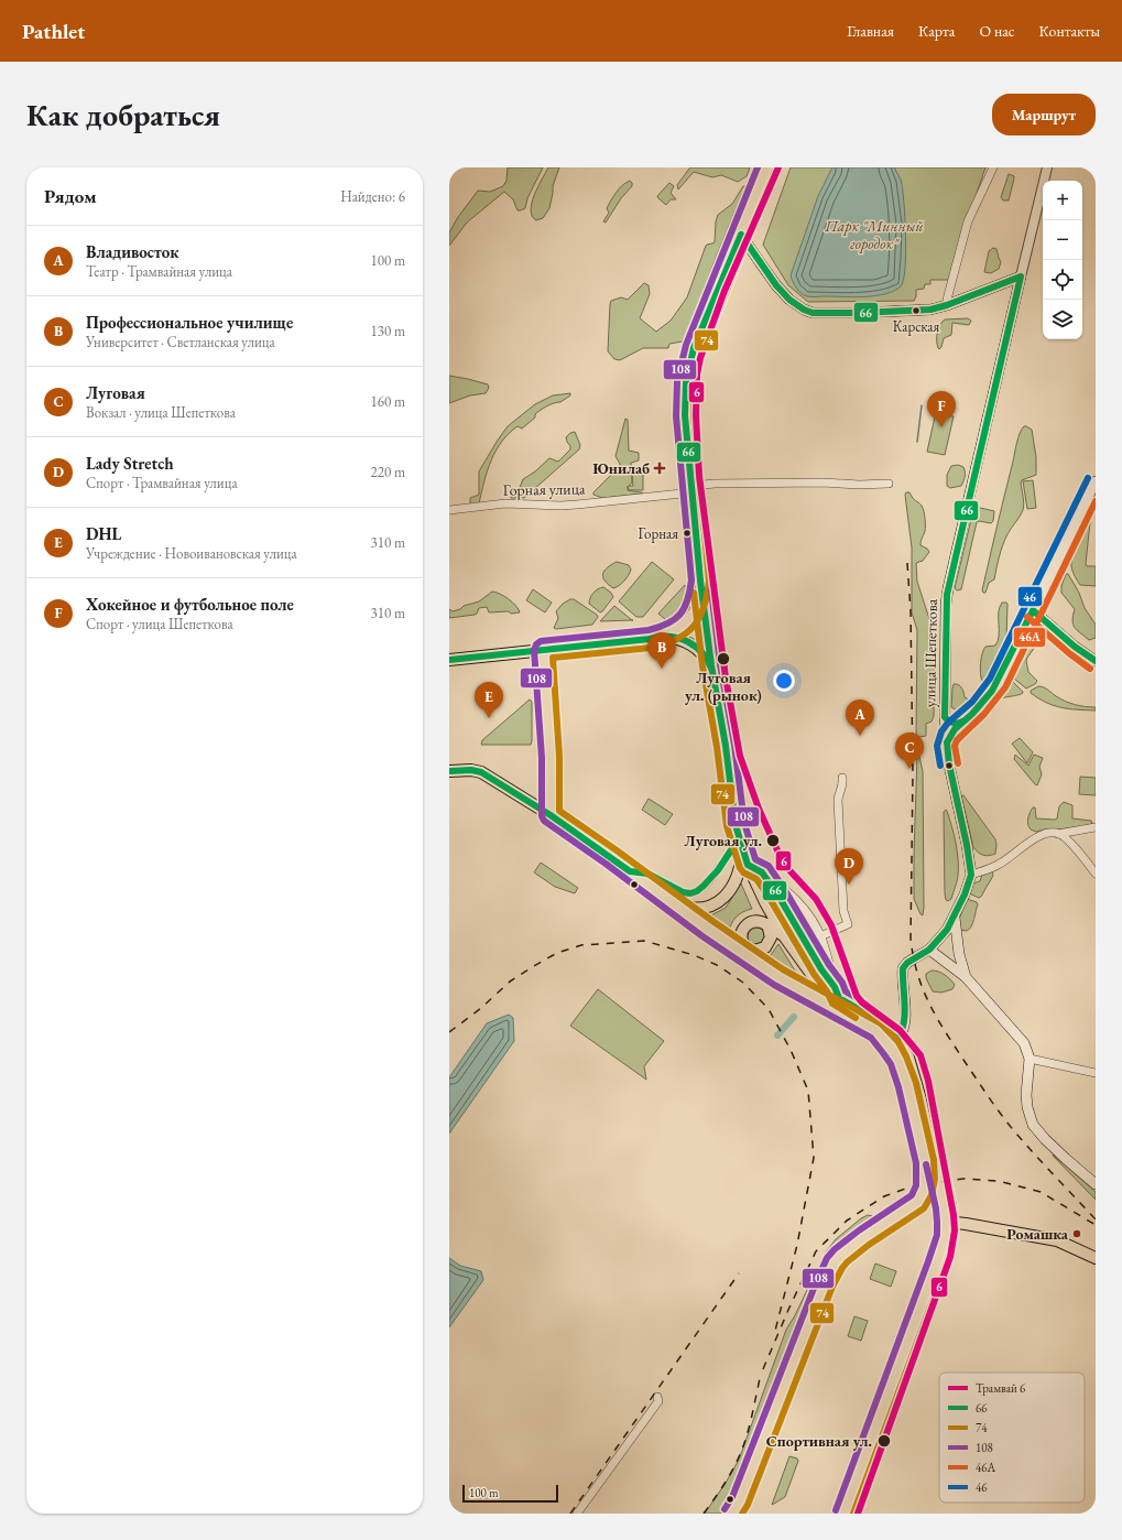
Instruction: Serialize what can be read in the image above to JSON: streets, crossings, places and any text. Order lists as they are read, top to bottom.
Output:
{
  "streets": {
    "main road": ["улица Шепеткова"],
    "street": ["Горная улица"]
  },
  "parks": ["Парк \"Минный городок\""],
  "places": {
    "other": [
      "Карская",
      "Горная",
      "Луговая ул. (рынок)",
      "Луговая ул.",
      "Ромашка",
      "Спортивная ул."
    ],
    "health": ["Юнилаб"]
  },
  "lines": [
    "tram line 6",
    "transit line 108",
    "transit line 74",
    "transit line 66",
    "transit line 46",
    "transit line 46А"
  ],
  "legend": [
    "Трамвай 6",
    "66",
    "74",
    "108",
    "46А",
    "46"
  ],
  "scale_bar": "100 m",
  "page": {
    "header": "Pathlet",
    "nav": [
      "Главная",
      "Карта",
      "О нас",
      "Контакты"
    ],
    "buttons": "Маршрут",
    "title": "Как добраться",
    "heading": ["Рядом", "Найдено: 6"],
    "map_buttons": ["+", "−"],
    "list": [
      {
        "mark": "A",
        "name": "Владивосток",
        "note": "Театр · Трамвайная улица",
        "value": "100 m"
      },
      {
        "mark": "B",
        "name": "Профессиональное училище",
        "note": "Университет · Светланская улица",
        "value": "130 m"
      },
      {
        "mark": "C",
        "name": "Луговая",
        "note": "Вокзал · улица Шепеткова",
        "value": "160 m"
      },
      {
        "mark": "D",
        "name": "Lady Stretch",
        "note": "Спорт · Трамвайная улица",
        "value": "220 m"
      },
      {
        "mark": "E",
        "name": "DHL",
        "note": "Учреждение · Новоивановская улица",
        "value": "310 m"
      },
      {
        "mark": "F",
        "name": "Хокейное и футбольное поле",
        "note": "Спорт · улица Шепеткова",
        "value": "310 m"
      }
    ],
    "pins": [
      "F",
      "B",
      "E",
      "A",
      "C",
      "D"
    ],
    "scale": "100 m"
  }
}
